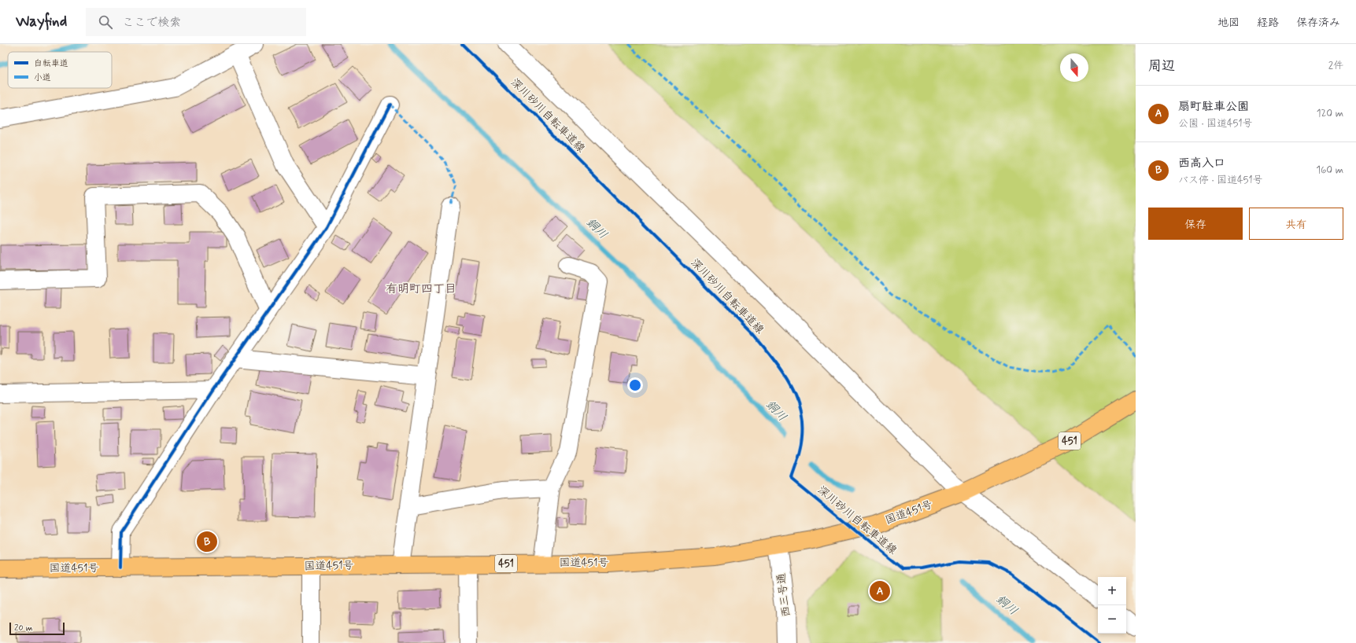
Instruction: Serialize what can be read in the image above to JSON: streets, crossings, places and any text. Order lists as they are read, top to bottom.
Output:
{
  "streets": {
    "highway": ["451", "国道451号"],
    "street": ["西三号通"],
    "cycle path": ["深川砂川自転車道線"]
  },
  "crossings": [
    ["国道451号", "西三号通"]
  ],
  "districts": ["有明町四丁目"],
  "water": ["銅川"],
  "legend": ["自転車道", "小道"],
  "scale_bar": "20 m",
  "north": "bottom",
  "page": {
    "header": "Wayfind",
    "search": "ここで検索",
    "nav": ["地図", "経路", "保存済み"],
    "heading": ["周辺", "2件"],
    "list": [
      {
        "mark": "A",
        "name": "扇町駐車公園",
        "note": "公園 · 国道451号",
        "value": "120 m"
      },
      {
        "mark": "B",
        "name": "西高入口",
        "note": "バス停 · 国道451号",
        "value": "160 m"
      }
    ],
    "buttons": ["保存", "共有"],
    "pins": ["B", "A"],
    "map_buttons": ["+", "−"],
    "scale": "20 m"
  }
}
